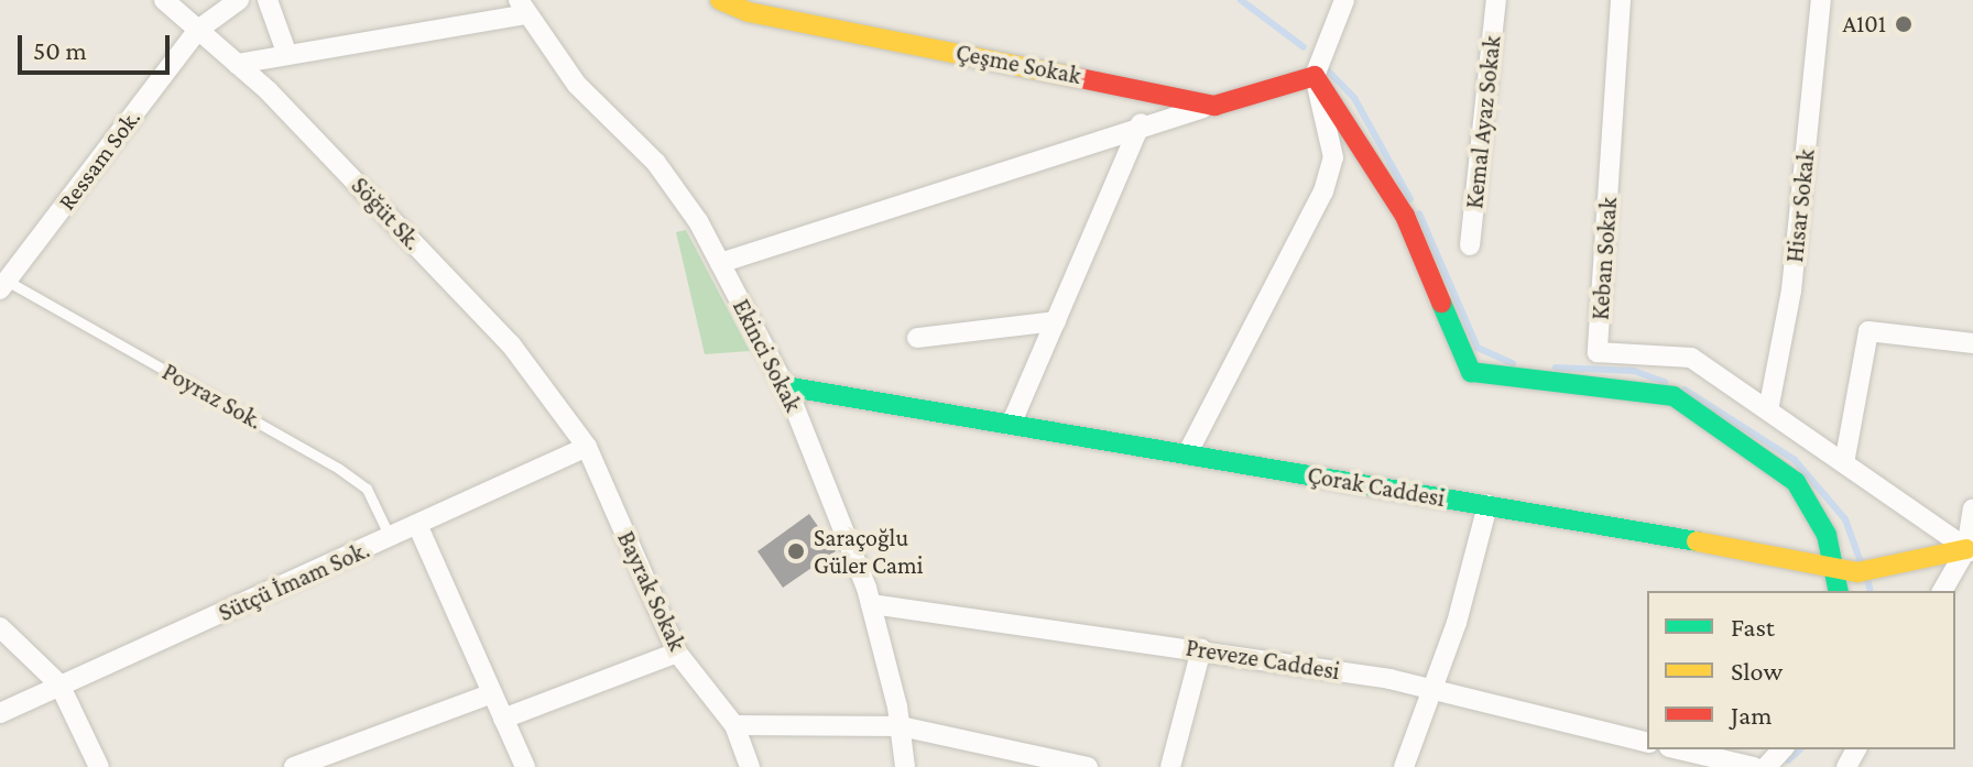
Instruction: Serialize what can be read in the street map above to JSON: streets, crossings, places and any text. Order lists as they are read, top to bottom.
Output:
{
  "streets": {
    "street": [
      "Çeşme Sokak",
      "Kemal Ayaz Sokak",
      "Ressam Sok.",
      "Hisar Sokak",
      "Söğüt Sk.",
      "Keban Sokak",
      "Ekinci Sokak",
      "Çorak Caddesi",
      "Sütçü İmam Sok.",
      "Bayrak Sokak",
      "Preveze Caddesi"
    ],
    "lane": ["Poyraz Sok."]
  },
  "crossings": [
    ["Ressam Sok.", "Söğüt Sk."],
    ["Ressam Sok.", "Poyraz Sok."],
    ["Hisar Sokak", "Keban Sokak"],
    ["Söğüt Sk.", "Sütçü İmam Sok."],
    ["Söğüt Sk.", "Bayrak Sokak"],
    ["Keban Sokak", "Çorak Caddesi"],
    ["Ekinci Sokak", "Çorak Caddesi"],
    ["Ekinci Sokak", "Preveze Caddesi"],
    ["Poyraz Sok.", "Sütçü İmam Sok."],
    ["Sütçü İmam Sok.", "Bayrak Sokak"]
  ],
  "places": ["A101", "Saraçoğlu Güler Cami"],
  "legend": ["Fast", "Slow", "Jam"],
  "scale_bar": "50 m"
}
